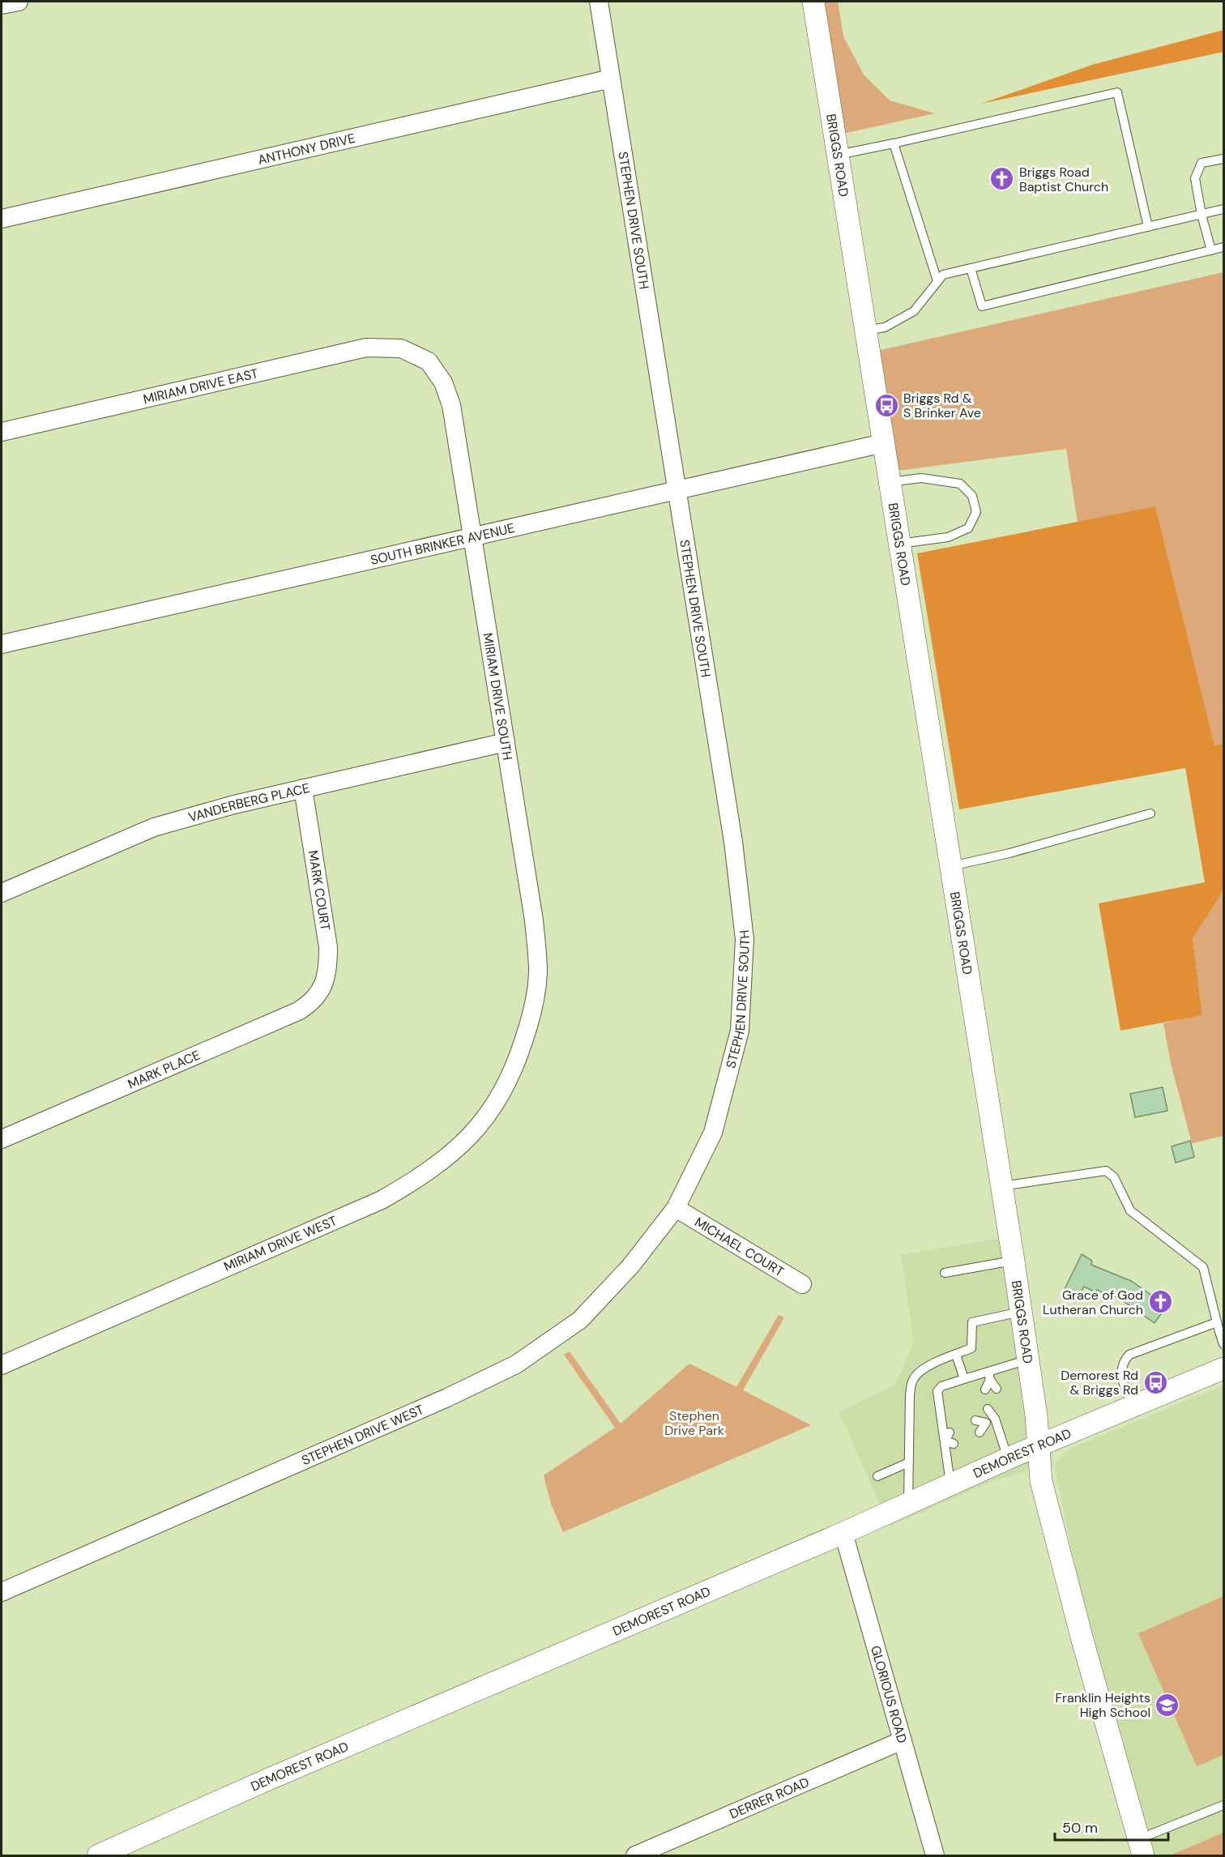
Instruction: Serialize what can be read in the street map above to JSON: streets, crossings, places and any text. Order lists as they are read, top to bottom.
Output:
{
  "streets": {
    "street": [
      "ANTHONY DRIVE",
      "BRIGGS ROAD",
      "STEPHEN DRIVE SOUTH",
      "MIRIAM DRIVE EAST",
      "SOUTH BRINKER AVENUE",
      "MIRIAM DRIVE SOUTH",
      "VANDERBERG PLACE",
      "MARK COURT",
      "MARK PLACE",
      "MIRIAM DRIVE WEST",
      "MICHAEL COURT",
      "STEPHEN DRIVE WEST",
      "DEMOREST ROAD",
      "GLORIOUS ROAD",
      "DERRER ROAD"
    ]
  },
  "crossings": [
    ["ANTHONY DRIVE", "STEPHEN DRIVE SOUTH"],
    ["BRIGGS ROAD", "SOUTH BRINKER AVENUE"],
    ["BRIGGS ROAD", "DEMOREST ROAD"],
    ["STEPHEN DRIVE SOUTH", "SOUTH BRINKER AVENUE"],
    ["STEPHEN DRIVE SOUTH", "MICHAEL COURT"],
    ["STEPHEN DRIVE SOUTH", "STEPHEN DRIVE WEST"],
    ["MIRIAM DRIVE EAST", "MIRIAM DRIVE SOUTH"],
    ["SOUTH BRINKER AVENUE", "MIRIAM DRIVE SOUTH"],
    ["MIRIAM DRIVE SOUTH", "VANDERBERG PLACE"],
    ["MIRIAM DRIVE SOUTH", "MIRIAM DRIVE WEST"],
    ["VANDERBERG PLACE", "MARK COURT"],
    ["MARK COURT", "MARK PLACE"],
    ["MICHAEL COURT", "STEPHEN DRIVE WEST"],
    ["DEMOREST ROAD", "GLORIOUS ROAD"],
    ["GLORIOUS ROAD", "DERRER ROAD"]
  ],
  "parks": ["Stephen Drive Park"],
  "places": {
    "church": ["Briggs Road Baptist Church", "Grace of God Lutheran Church"],
    "bus stop": ["Briggs Rd & S Brinker Ave", "Demorest Rd & Briggs Rd"],
    "school or university": ["Franklin Heights High School"]
  },
  "scale_bar": "50 m"
}
